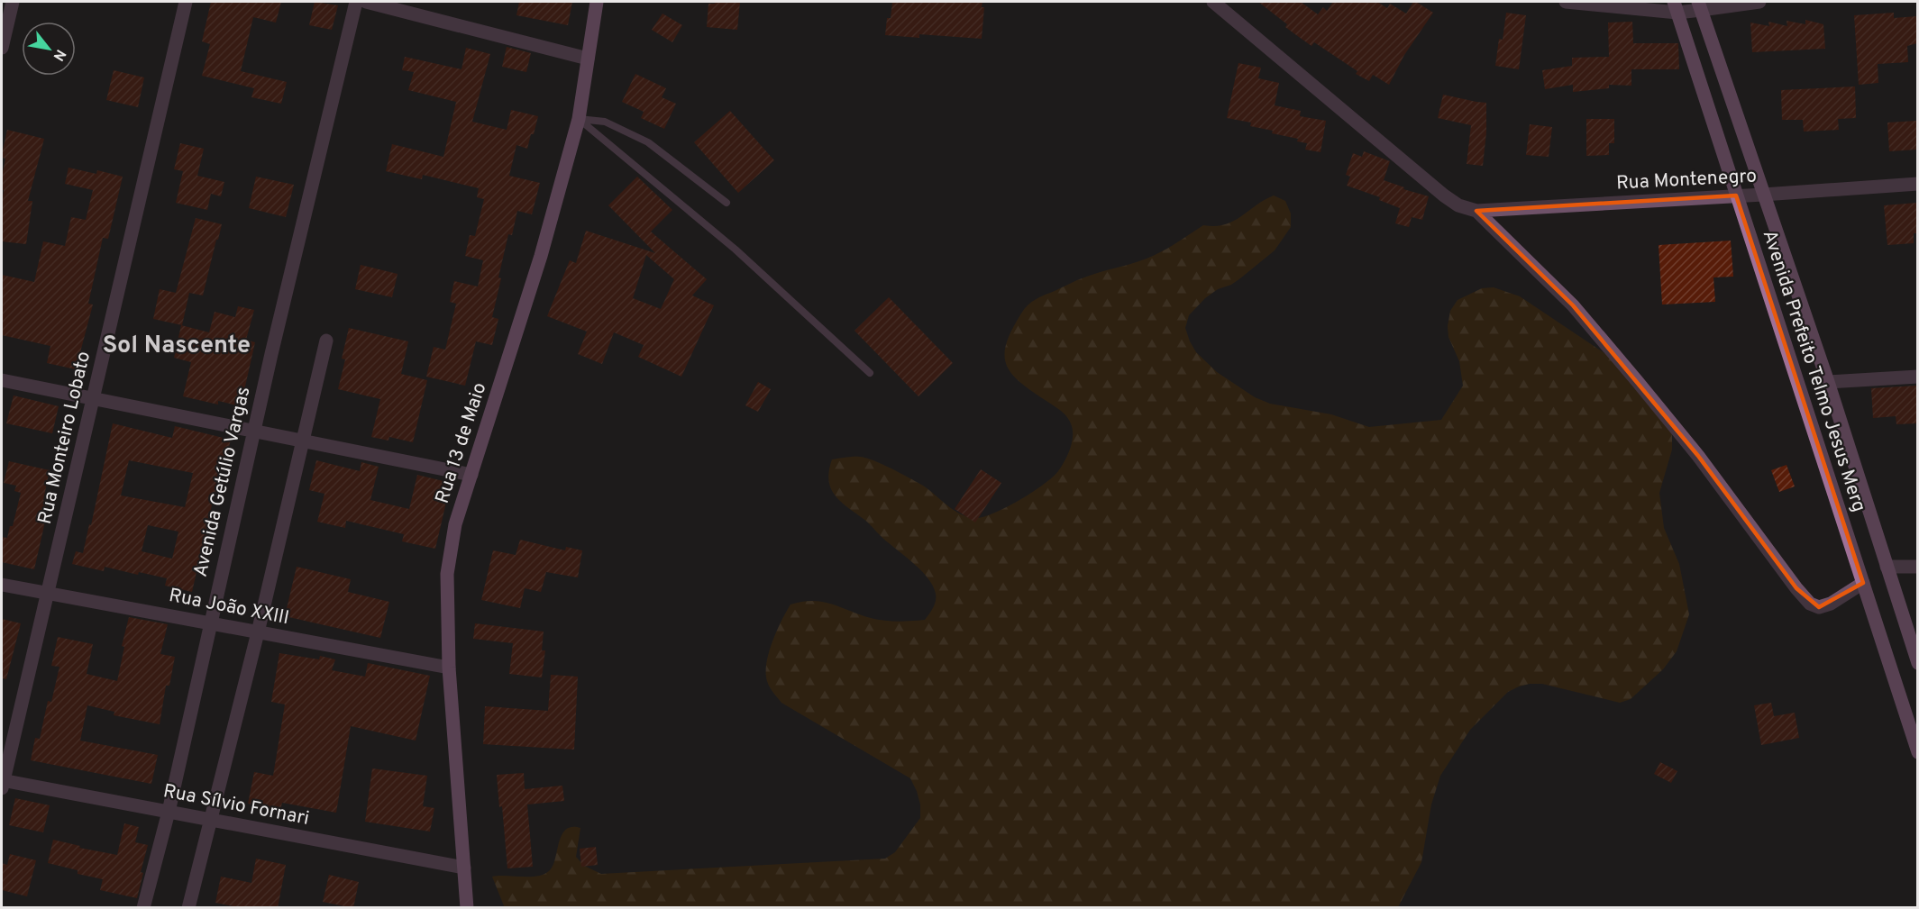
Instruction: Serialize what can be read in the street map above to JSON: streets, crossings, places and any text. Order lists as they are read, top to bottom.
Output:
{
  "streets": {
    "main road": ["Avenida Prefeito Telmo Jesus Merg", "Rua 13 de Maio"],
    "street": [
      "Rua Montenegro",
      "Rua Monteiro Lobato",
      "Avenida Getúlio Vargas",
      "Rua João XXIII",
      "Rua Sílvio Fornari"
    ]
  },
  "crossings": [
    ["Rua Montenegro", "Avenida Prefeito Telmo Jesus Merg"],
    ["Rua Monteiro Lobato", "Rua João XXIII"],
    ["Rua Monteiro Lobato", "Rua Sílvio Fornari"],
    ["Rua 13 de Maio", "Rua João XXIII"],
    ["Rua 13 de Maio", "Rua Sílvio Fornari"],
    ["Avenida Getúlio Vargas", "Rua João XXIII"],
    ["Avenida Getúlio Vargas", "Rua Sílvio Fornari"]
  ],
  "districts": ["Sol Nascente"],
  "north": "bottom right"
}
